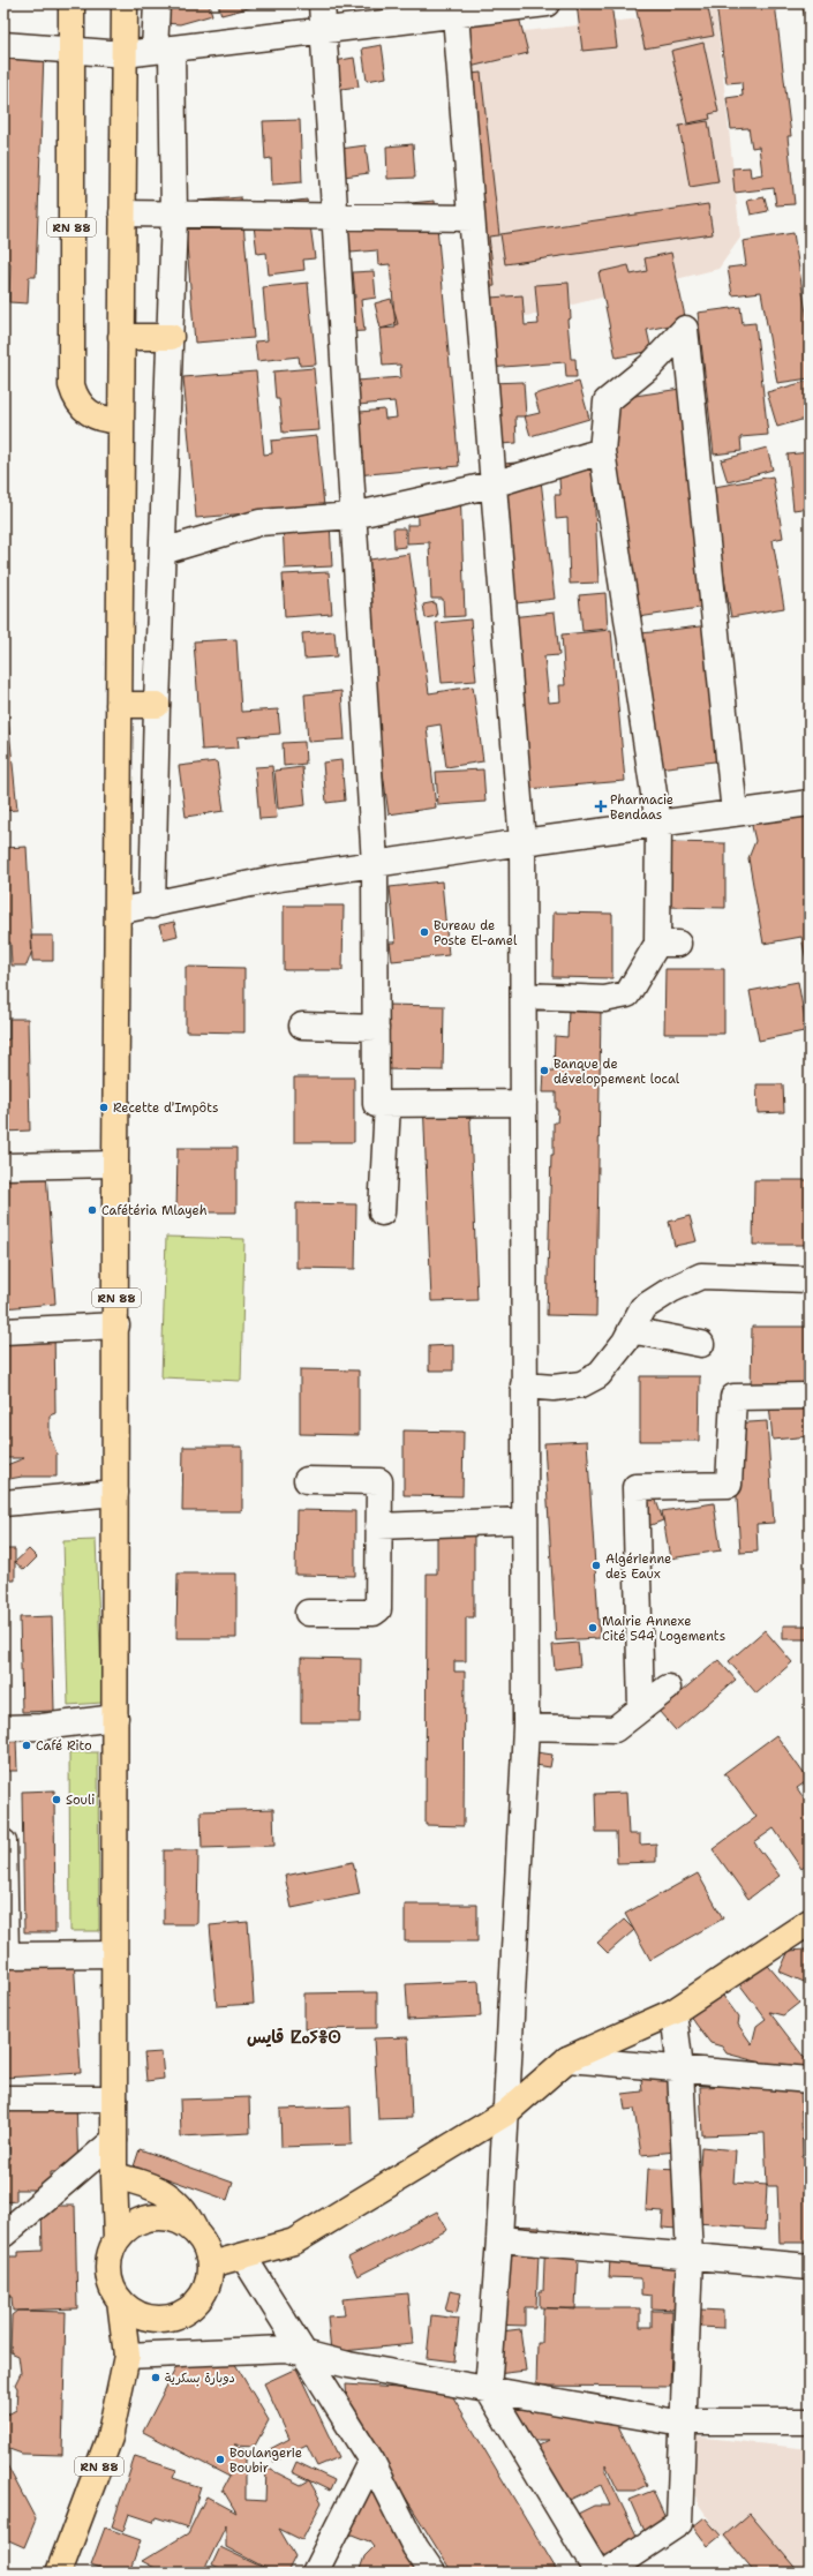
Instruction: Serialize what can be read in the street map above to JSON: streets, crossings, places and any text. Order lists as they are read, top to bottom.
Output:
{
  "streets": {
    "main road": ["RN 88"]
  },
  "districts": ["قايس ⵇⴰⵢⴻⵙ"],
  "places": {
    "health": ["Pharmacie Bendaas"],
    "other": [
      "Bureau de Poste El-amel",
      "Banque de développement local",
      "Recette d'Impôts",
      "Cafétéria Mlayeh",
      "Algérienne des Eaux",
      "Mairie Annexe Cité 544 Logements",
      "Café Rito",
      "Souli",
      "دوبارة بسكرية",
      "Boulangerie Boubir"
    ]
  }
}
